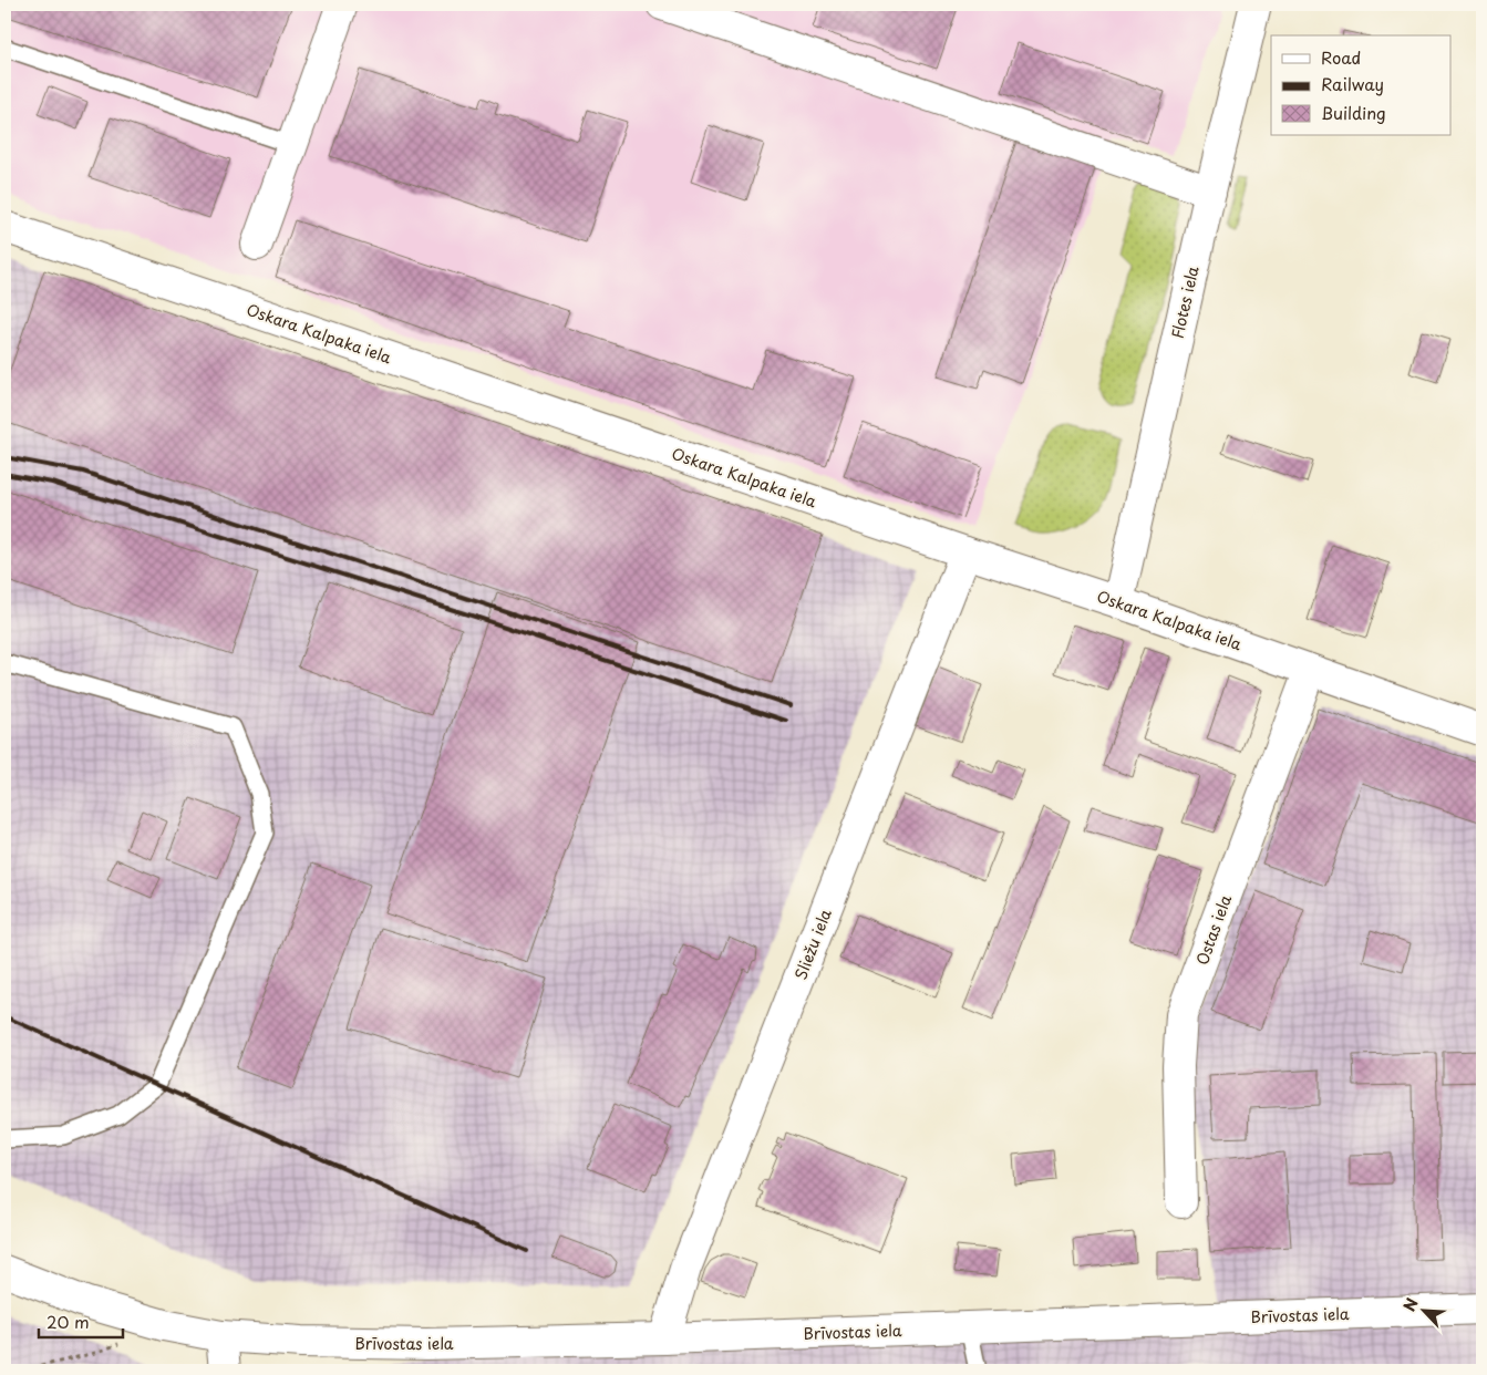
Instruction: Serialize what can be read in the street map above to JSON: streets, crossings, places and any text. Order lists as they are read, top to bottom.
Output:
{
  "streets": {
    "street": [
      "Flotes iela",
      "Oskara Kalpaka iela",
      "Ostas iela",
      "Sliežu iela",
      "Brīvostas iela"
    ]
  },
  "crossings": [
    ["Flotes iela", "Oskara Kalpaka iela"],
    ["Oskara Kalpaka iela", "Ostas iela"],
    ["Oskara Kalpaka iela", "Sliežu iela"],
    ["Sliežu iela", "Brīvostas iela"]
  ],
  "legend": ["Road", "Railway", "Building"],
  "scale_bar": "20 m",
  "north": "top left"
}
